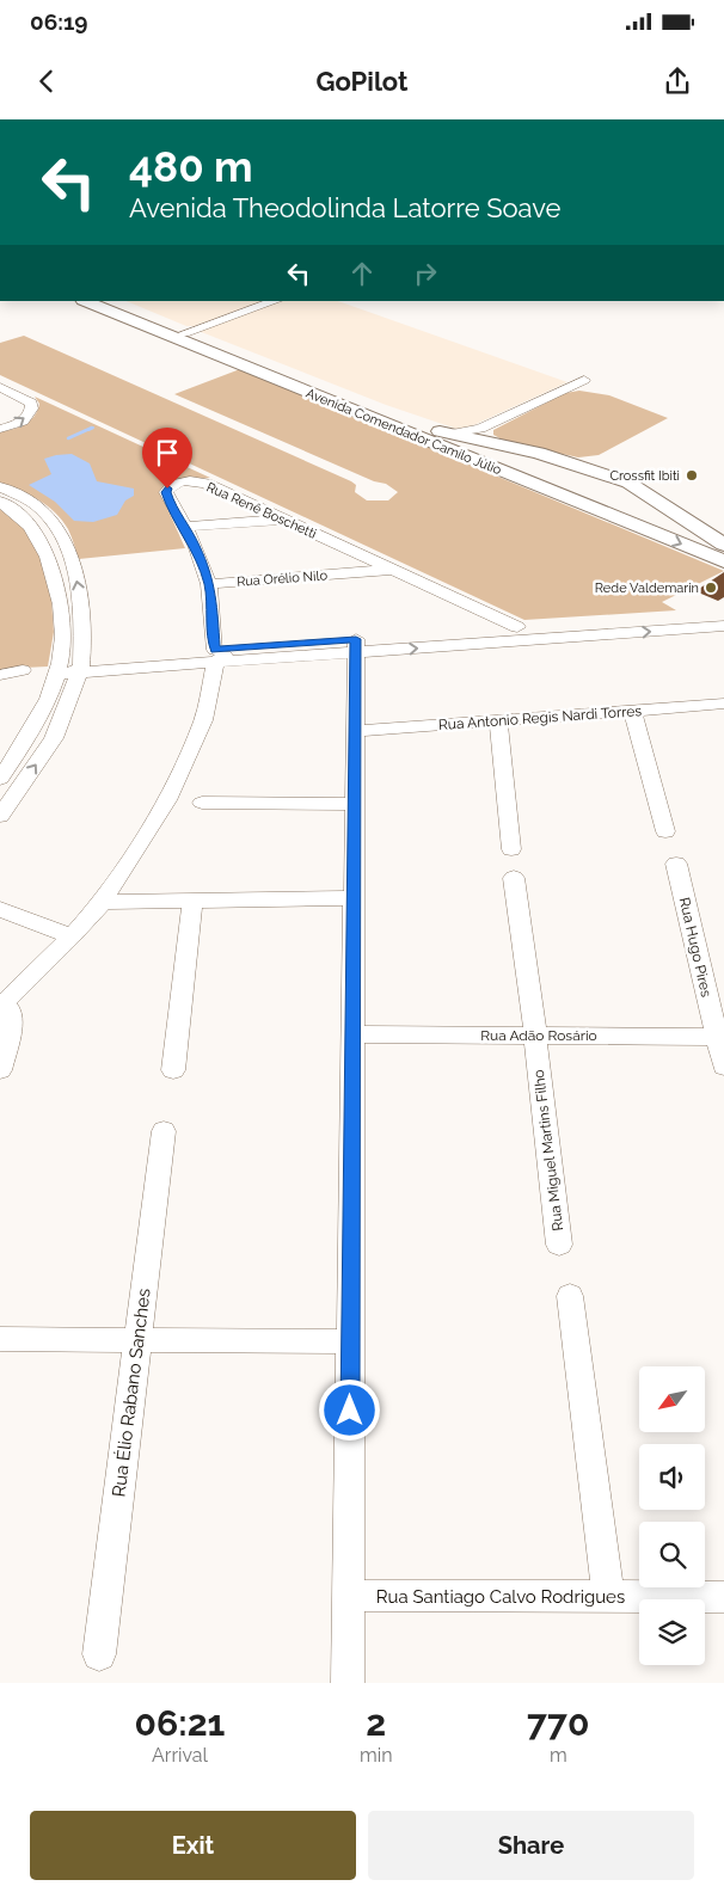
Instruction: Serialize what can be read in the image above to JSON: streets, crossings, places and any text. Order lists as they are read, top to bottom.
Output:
{
  "streets": {
    "main road": ["Avenida Comendador Camilo Júlio"],
    "street": [
      "Rua Renê Boschetti",
      "Rua Orélio Nilo",
      "Rua Antonio Regis Nardi Torres",
      "Rua Hugo Pires",
      "Rua Adão Rosário",
      "Rua Miguel Martins Filho",
      "Rua Élio Rabano Sanches",
      "Rua Santiago Calvo Rodrigues"
    ]
  },
  "crossings": [
    ["Rua Renê Boschetti", "Rua Orélio Nilo"],
    ["Rua Hugo Pires", "Rua Adão Rosário"],
    ["Rua Adão Rosário", "Rua Miguel Martins Filho"]
  ],
  "places": ["Crossfit Ibiti", "Rede Valdemarin"],
  "north": "bottom left",
  "page": {
    "status": "06:19",
    "header": "GoPilot",
    "turn": ["480 m", "Avenida Theodolinda Latorre Soave"],
    "eta": [
      "06:21",
      "Arrival",
      "2",
      "min",
      "770",
      "m"
    ],
    "buttons": ["Exit", "Share"]
  }
}
